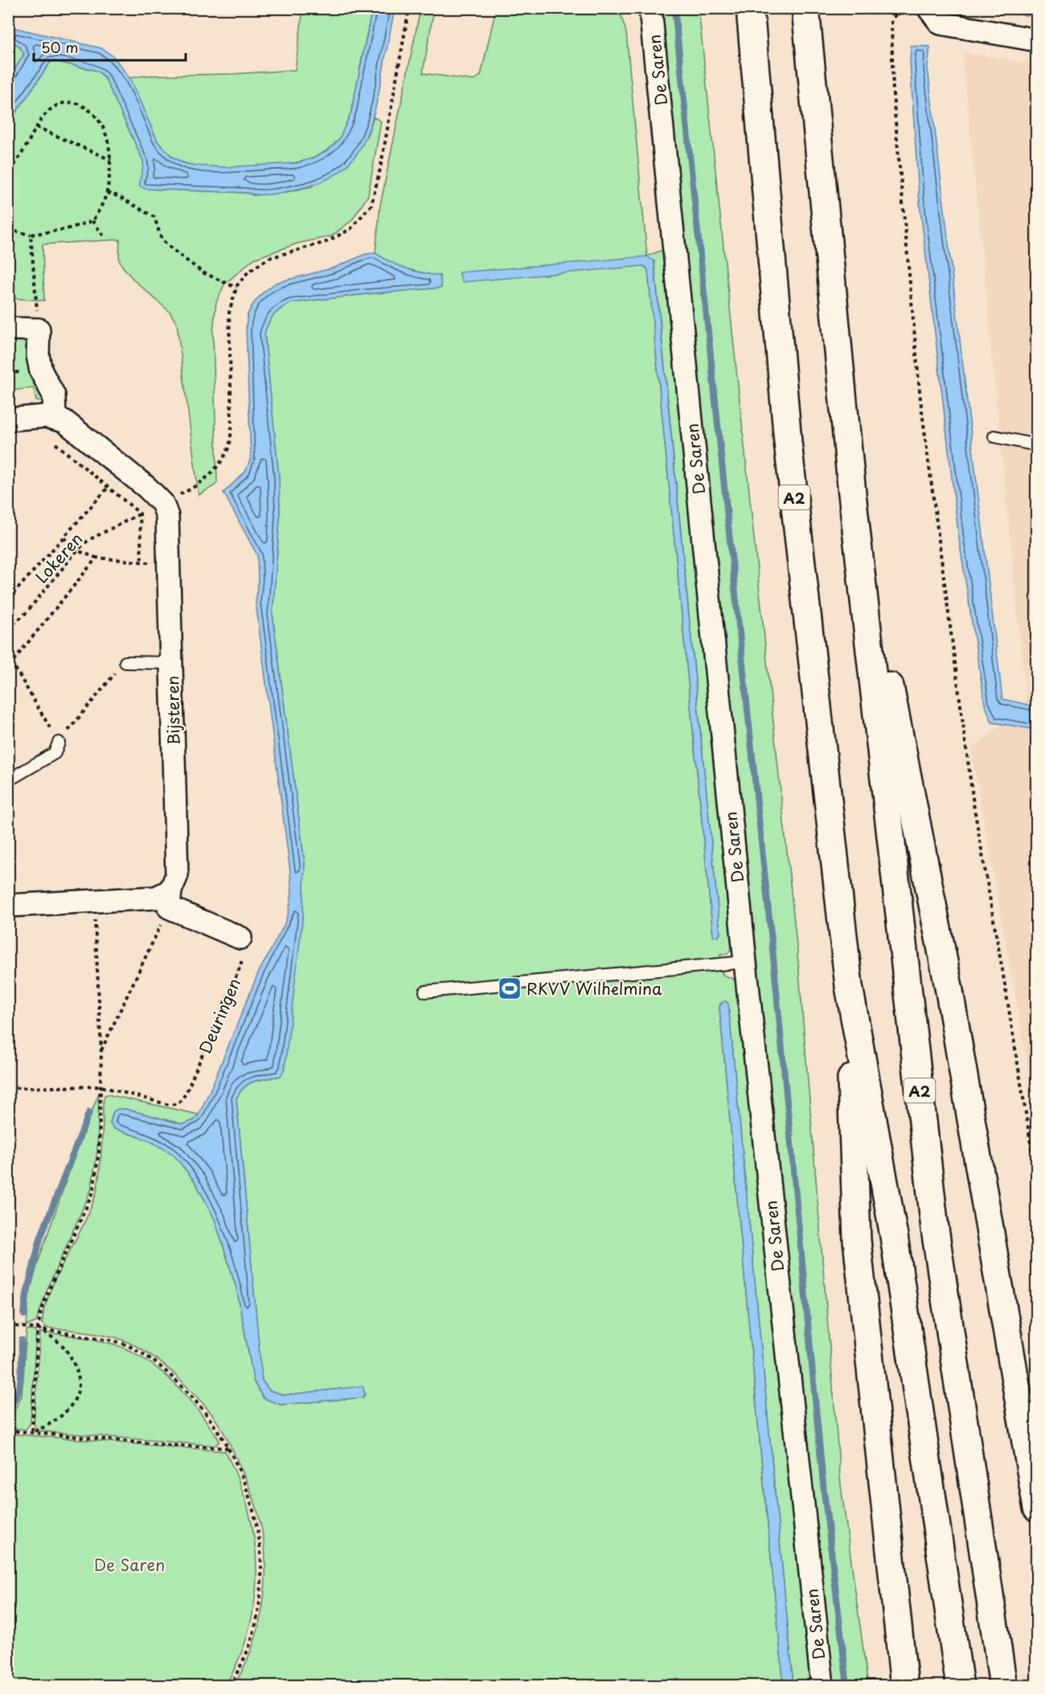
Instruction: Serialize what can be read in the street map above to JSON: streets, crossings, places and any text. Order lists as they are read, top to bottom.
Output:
{
  "streets": {
    "highway": ["A2"],
    "street": ["De Saren", "Bijsteren"],
    "path": ["Lokeren", "Deuringen"]
  },
  "crossings": [
    ["Lokeren", "Bijsteren"]
  ],
  "parks": ["De Saren"],
  "places": {
    "sports": ["RKVV Wilhelmina"]
  },
  "scale_bar": "50 m"
}
